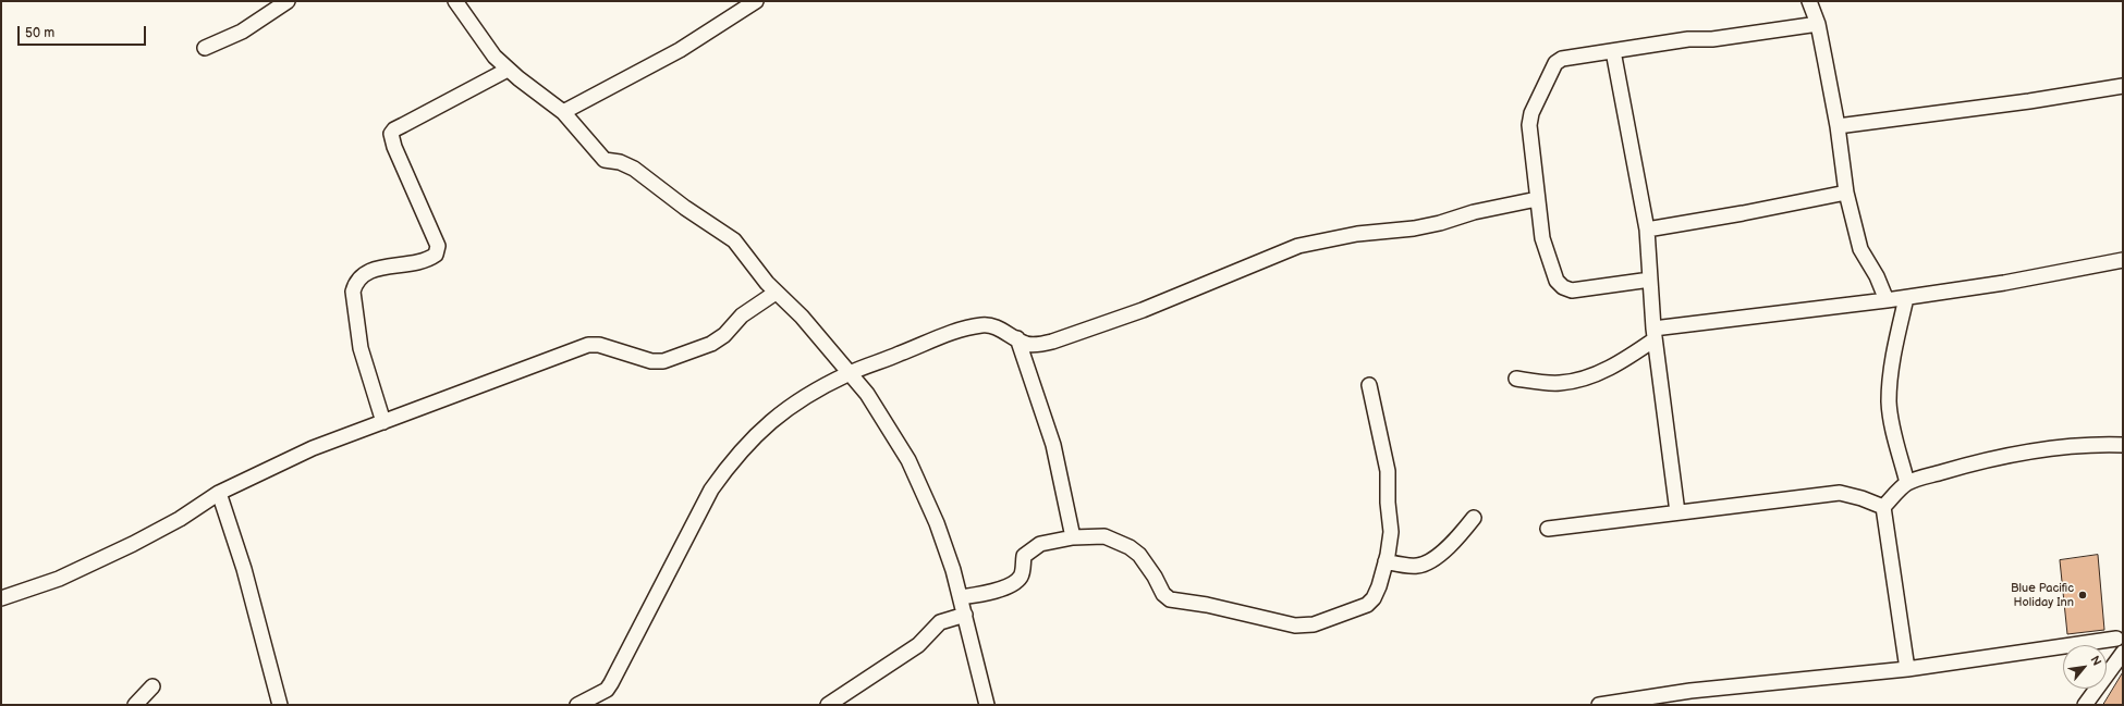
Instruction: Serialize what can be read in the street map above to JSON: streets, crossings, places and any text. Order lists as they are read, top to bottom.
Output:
{
  "places": ["Blue Pacific Holiday Inn"],
  "scale_bar": "50 m",
  "north": "top right"
}
